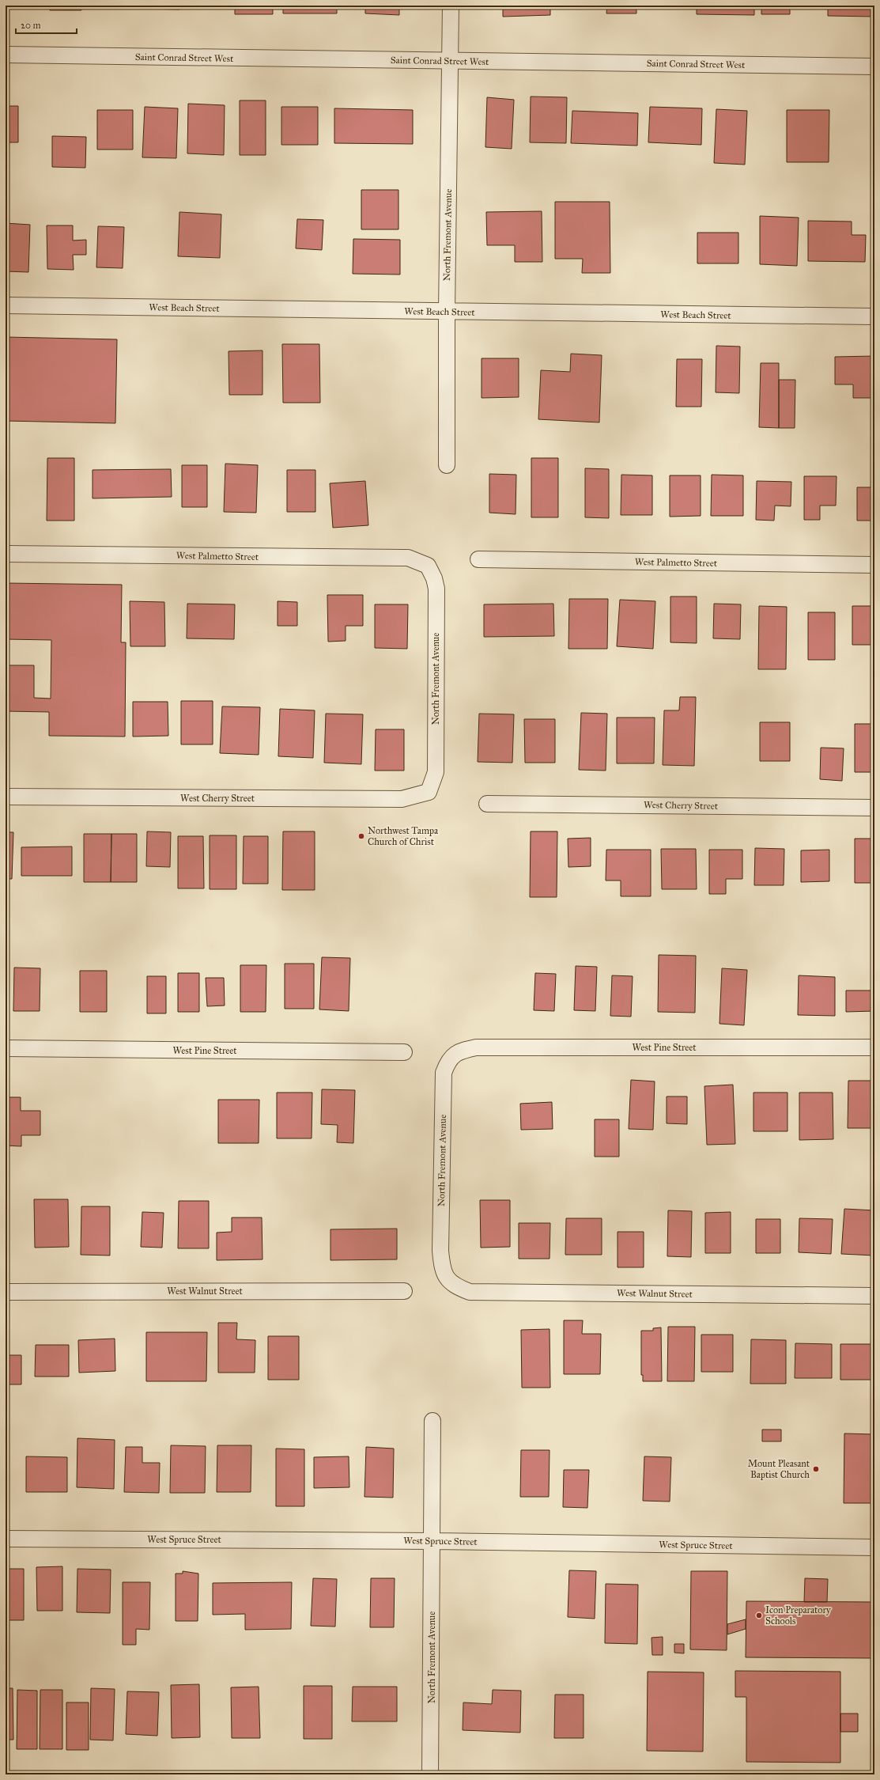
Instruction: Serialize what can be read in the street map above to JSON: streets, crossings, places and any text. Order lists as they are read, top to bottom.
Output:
{
  "streets": {
    "street": [
      "Saint Conrad Street West",
      "North Fremont Avenue",
      "West Beach Street",
      "West Palmetto Street",
      "West Cherry Street",
      "West Pine Street",
      "West Walnut Street",
      "West Spruce Street"
    ]
  },
  "crossings": [
    ["Saint Conrad Street West", "North Fremont Avenue"],
    ["North Fremont Avenue", "West Beach Street"],
    ["North Fremont Avenue", "West Palmetto Street"],
    ["North Fremont Avenue", "West Cherry Street"],
    ["North Fremont Avenue", "West Pine Street"],
    ["North Fremont Avenue", "West Walnut Street"],
    ["North Fremont Avenue", "West Spruce Street"]
  ],
  "places": ["Northwest Tampa Church of Christ", "Mount Pleasant Baptist Church", "Icon Preparatory Schools"],
  "scale_bar": "20 m"
}
